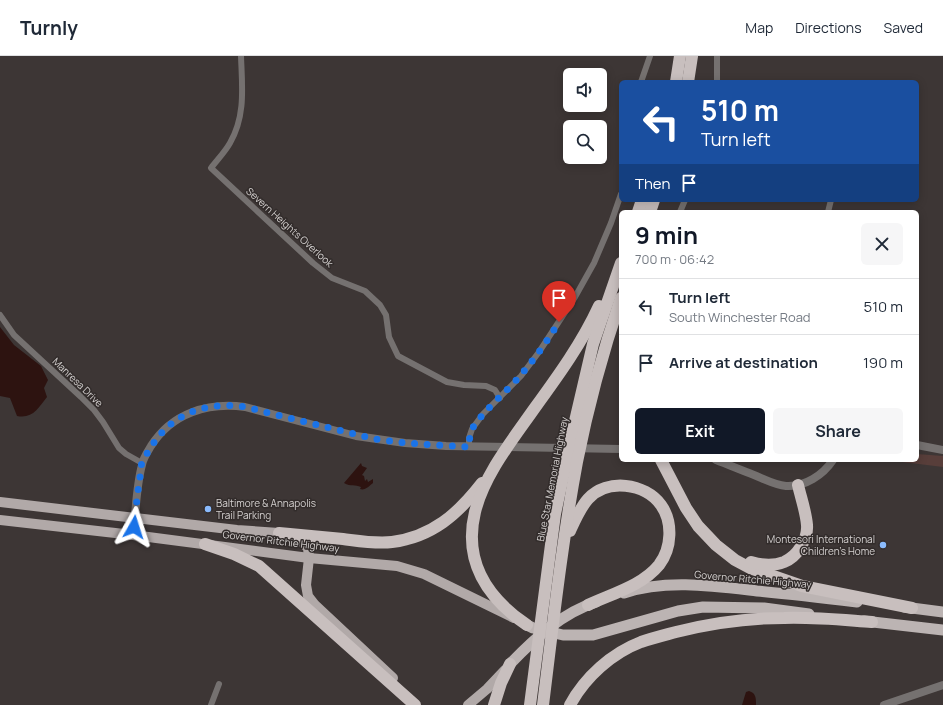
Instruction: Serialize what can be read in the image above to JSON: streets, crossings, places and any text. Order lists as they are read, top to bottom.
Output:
{
  "streets": {
    "highway": ["Blue Star Memorial Highway", "Governor Ritchie Highway"],
    "street": ["Severn Heights Overlook", "Manresa Drive"]
  },
  "places": ["Baltimore & Annapolis Trail Parking", "Montesori International Children's Home"],
  "page": {
    "header": "Turnly",
    "nav": ["Map", "Directions", "Saved"],
    "turn": ["510 m", "Turn left"],
    "then": "Then",
    "heading": ["9 min", "700 m · 06:42"],
    "list": [
      {
        "name": "Turn left",
        "note": "South Winchester Road",
        "value": "510 m"
      },
      {
        "name": "Arrive at destination",
        "value": "190 m"
      }
    ],
    "buttons": ["Exit", "Share"]
  }
}
